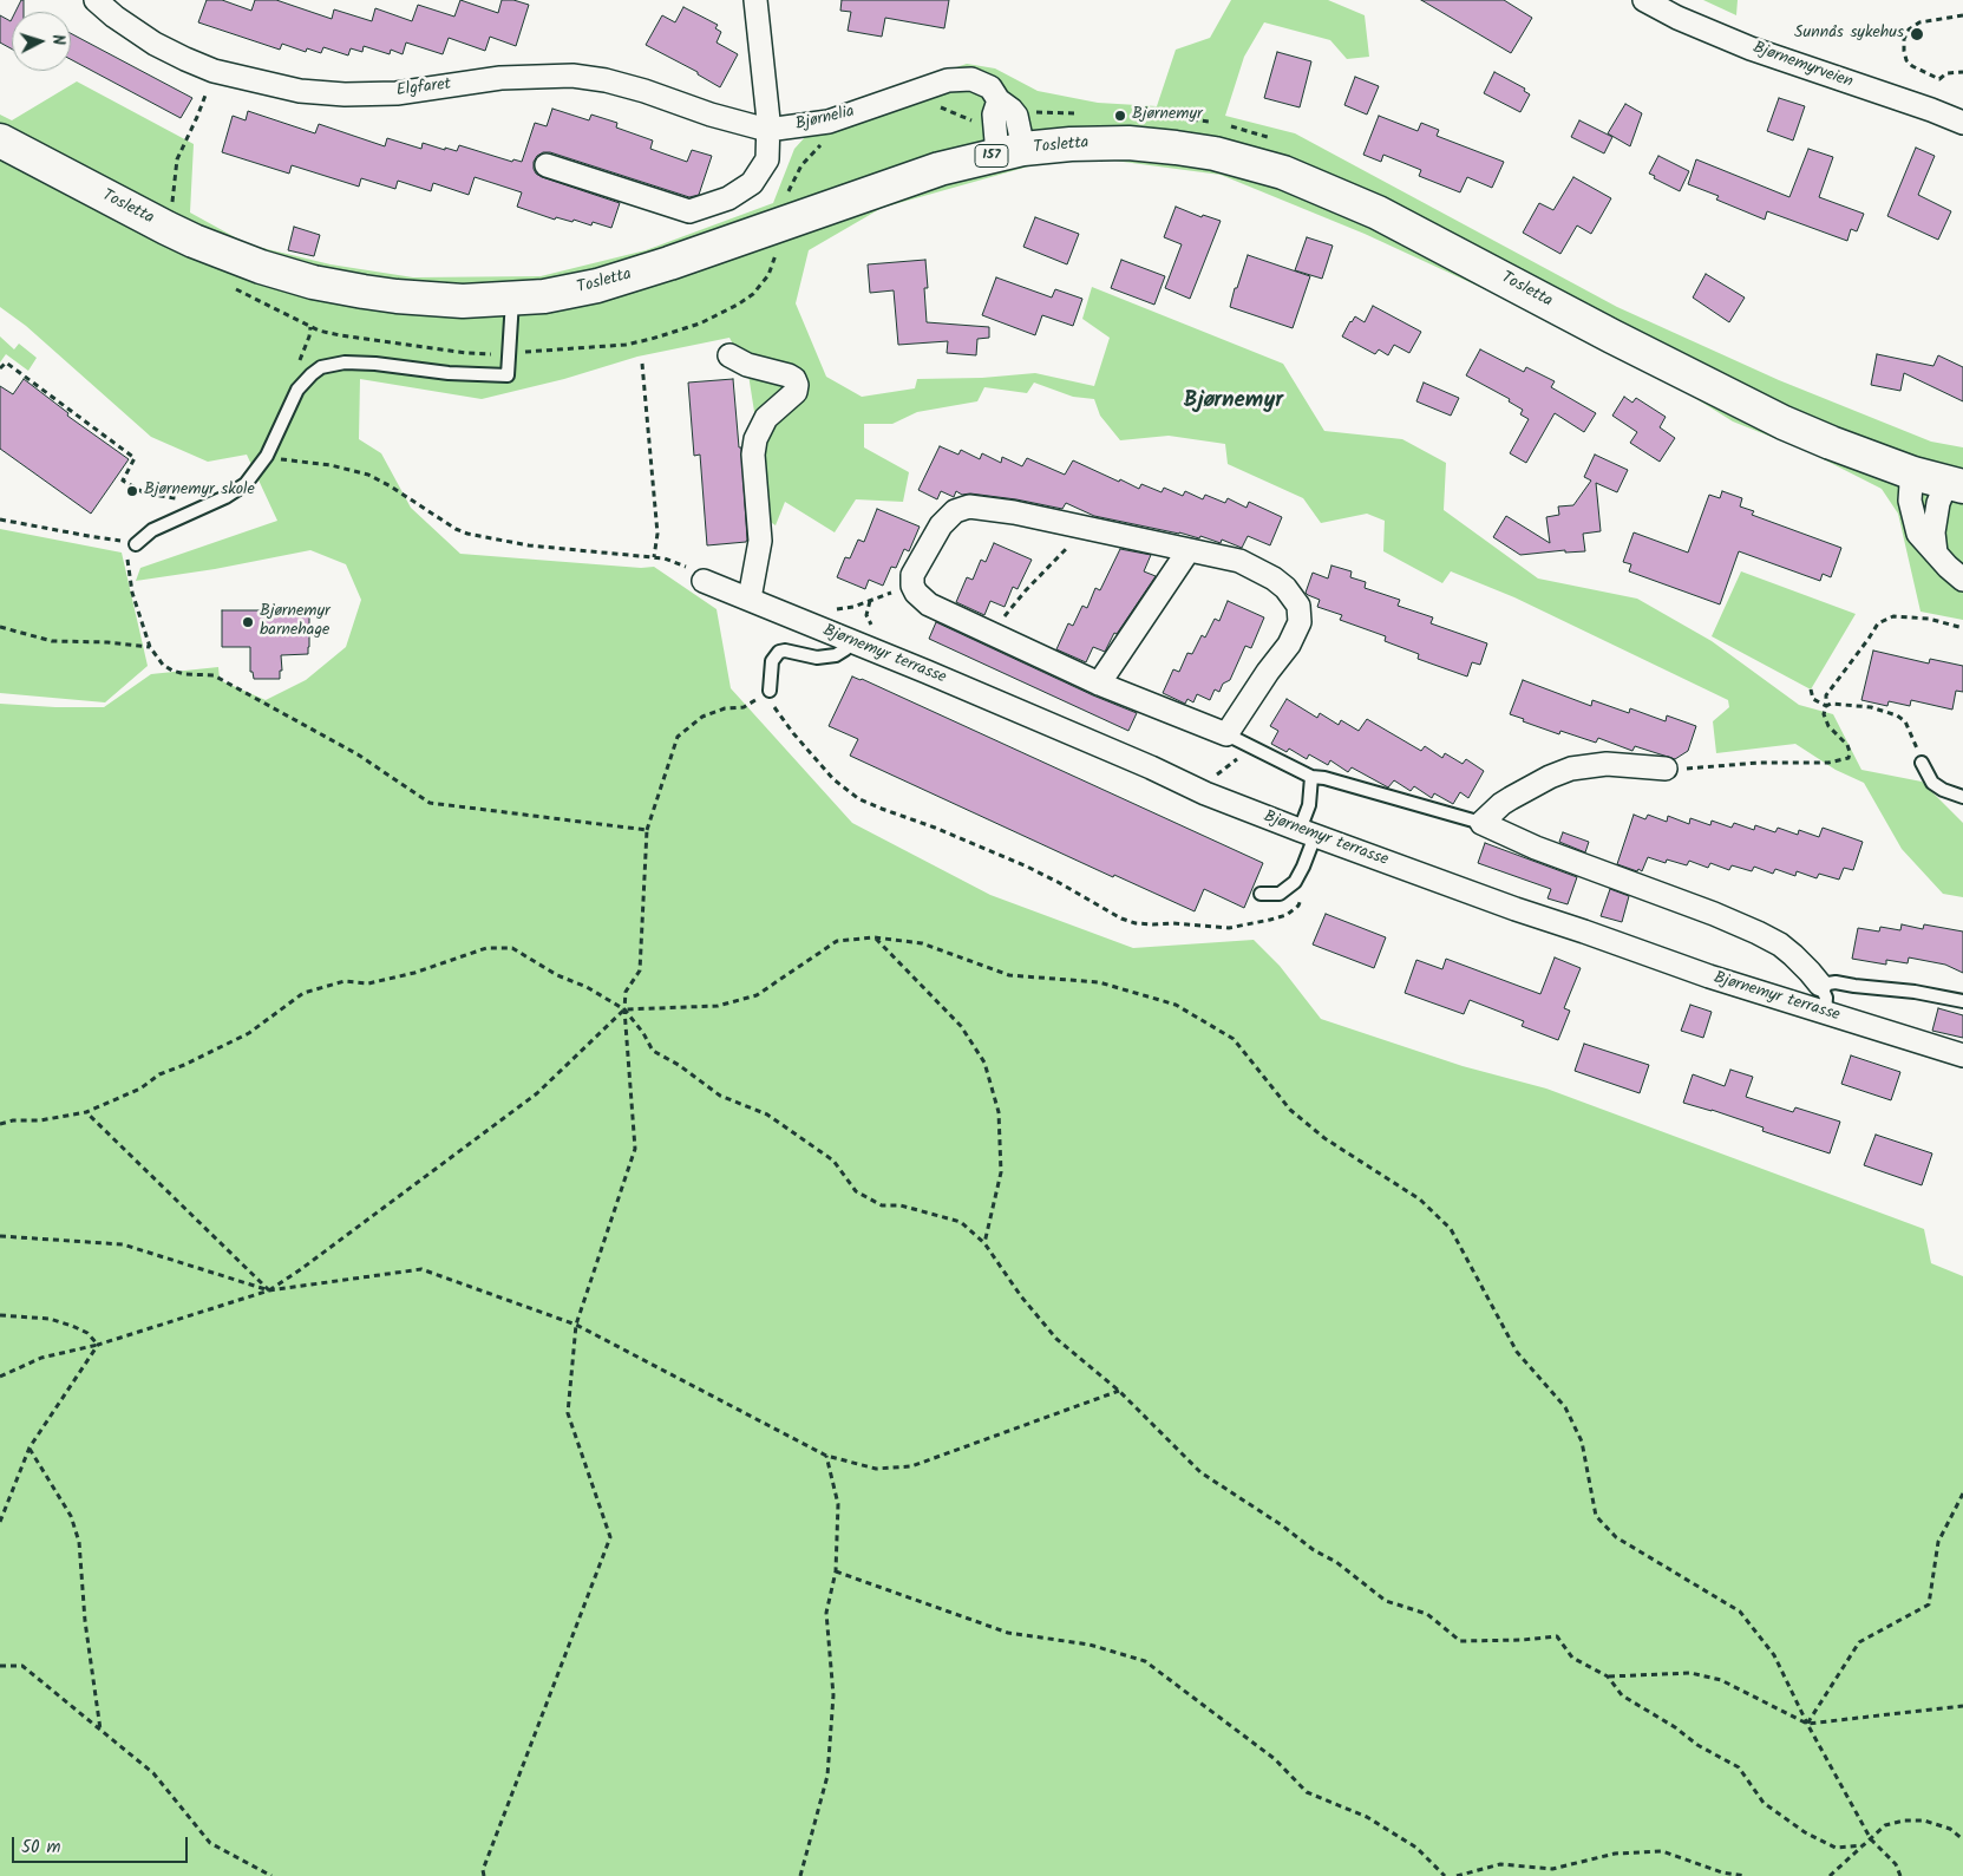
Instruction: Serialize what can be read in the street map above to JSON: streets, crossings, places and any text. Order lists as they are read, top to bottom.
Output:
{
  "streets": {
    "main road": ["Tosletta", "157"],
    "street": [
      "Bjørnemyrveien",
      "Elgfaret",
      "Bjørnelia",
      "Bjørnemyr terrasse"
    ]
  },
  "crossings": [
    ["Elgfaret", "Bjørnelia"],
    ["Bjørnelia", "Tosletta"]
  ],
  "districts": ["Bjørnemyr"],
  "places": [
    "Sunnås sykehus",
    "Bjørnemyr",
    "Bjørnemyr skole",
    "Bjørnemyr barnehage"
  ],
  "scale_bar": "50 m",
  "north": "right"
}
